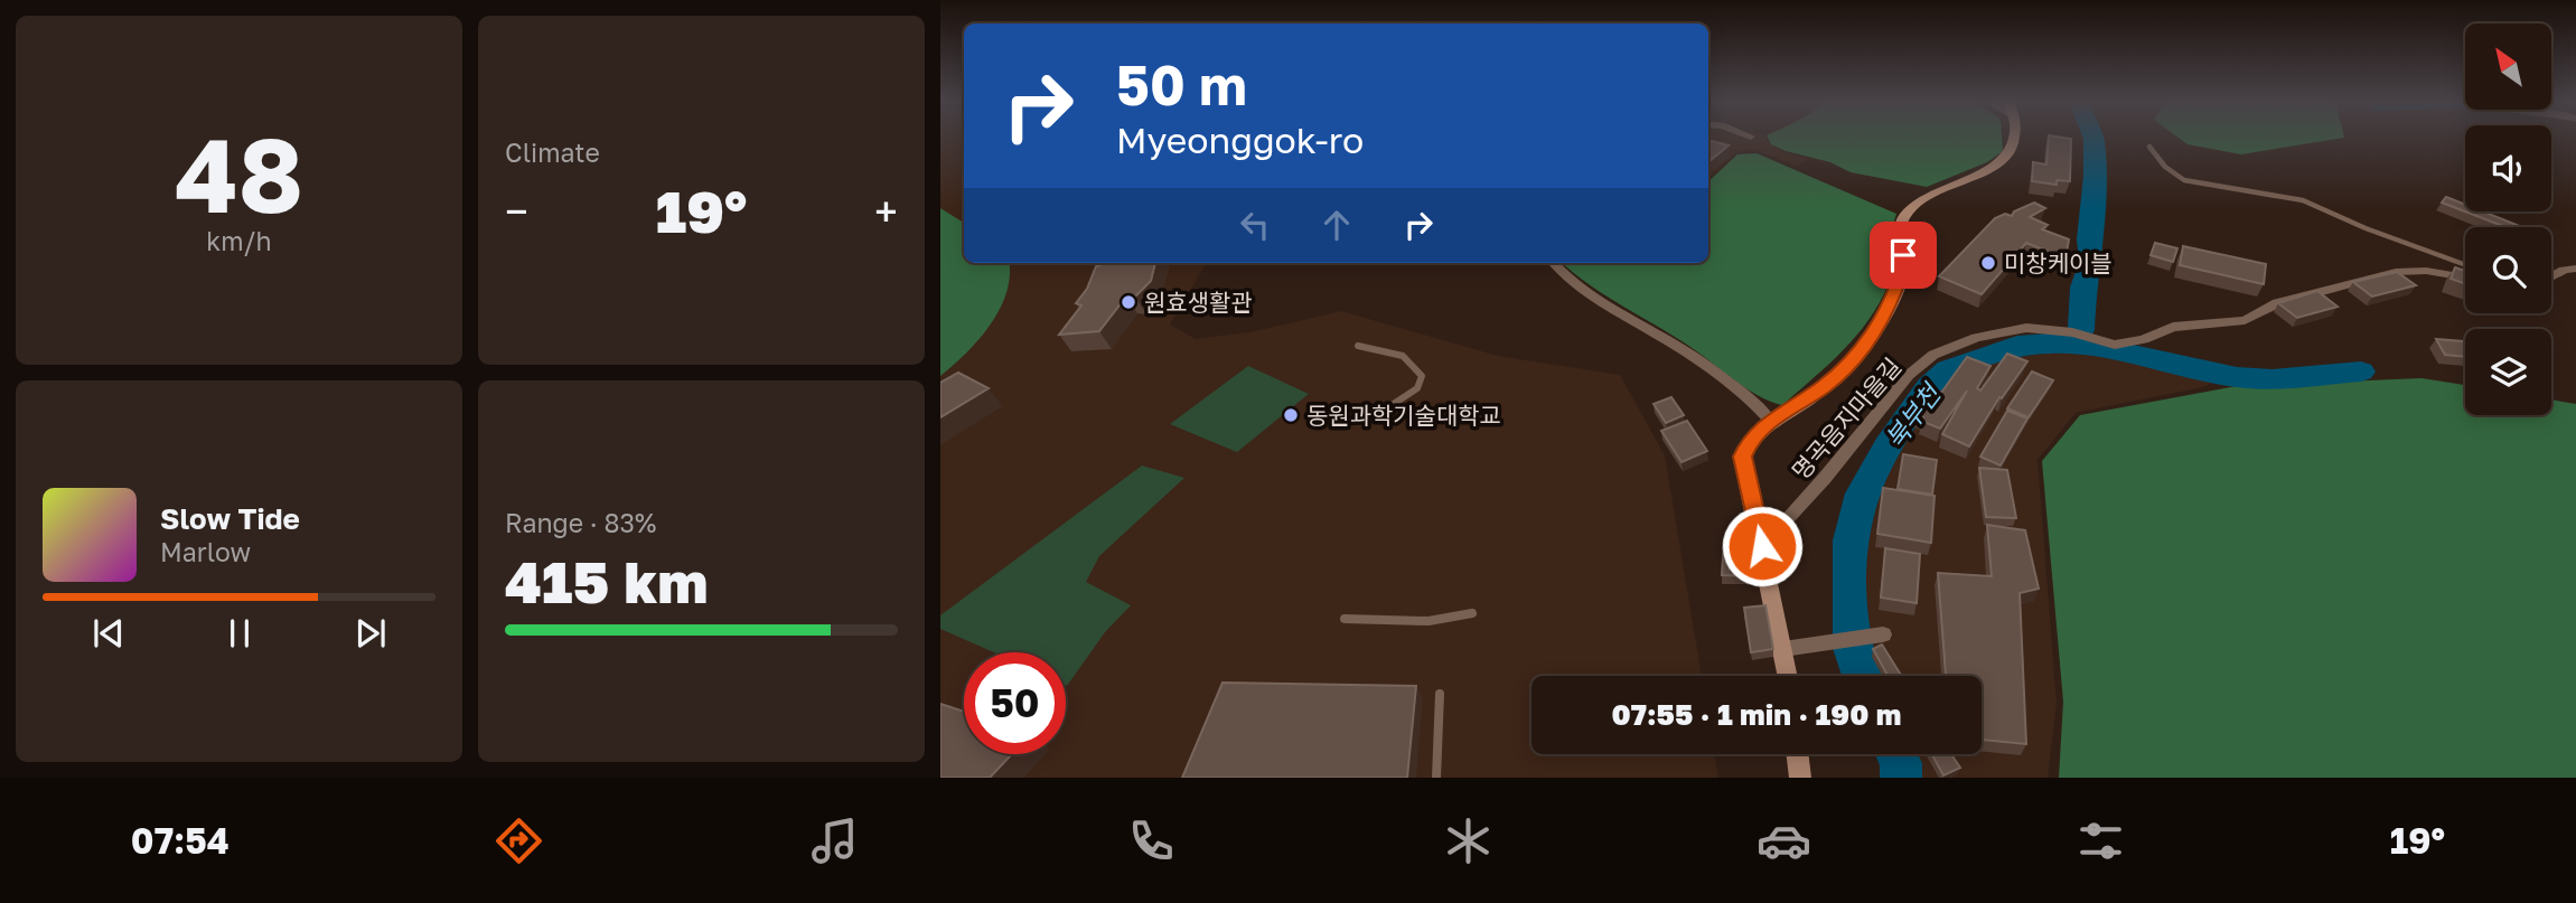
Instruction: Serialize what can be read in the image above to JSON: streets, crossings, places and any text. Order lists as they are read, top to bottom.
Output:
{
  "streets": {
    "street": ["명곡음지마을길"]
  },
  "water": ["북부천"],
  "places": ["미창케이블", "원효생활관", "동원과학기술대학교"],
  "north": "top left",
  "page": {
    "tile": [
      ["48", "km/h"],
      "Climate",
      ["Range · 83%", "415 km"]
    ],
    "turn": ["50 m", "Myeonggok-ro"],
    "heat": ["−", "19°", "+"],
    "song": ["Slow Tide", "Marlow"],
    "limit": "50",
    "trip": "07:55 · 1 min · 190 m",
    "tabs": ["07:54", "19°"]
  }
}
